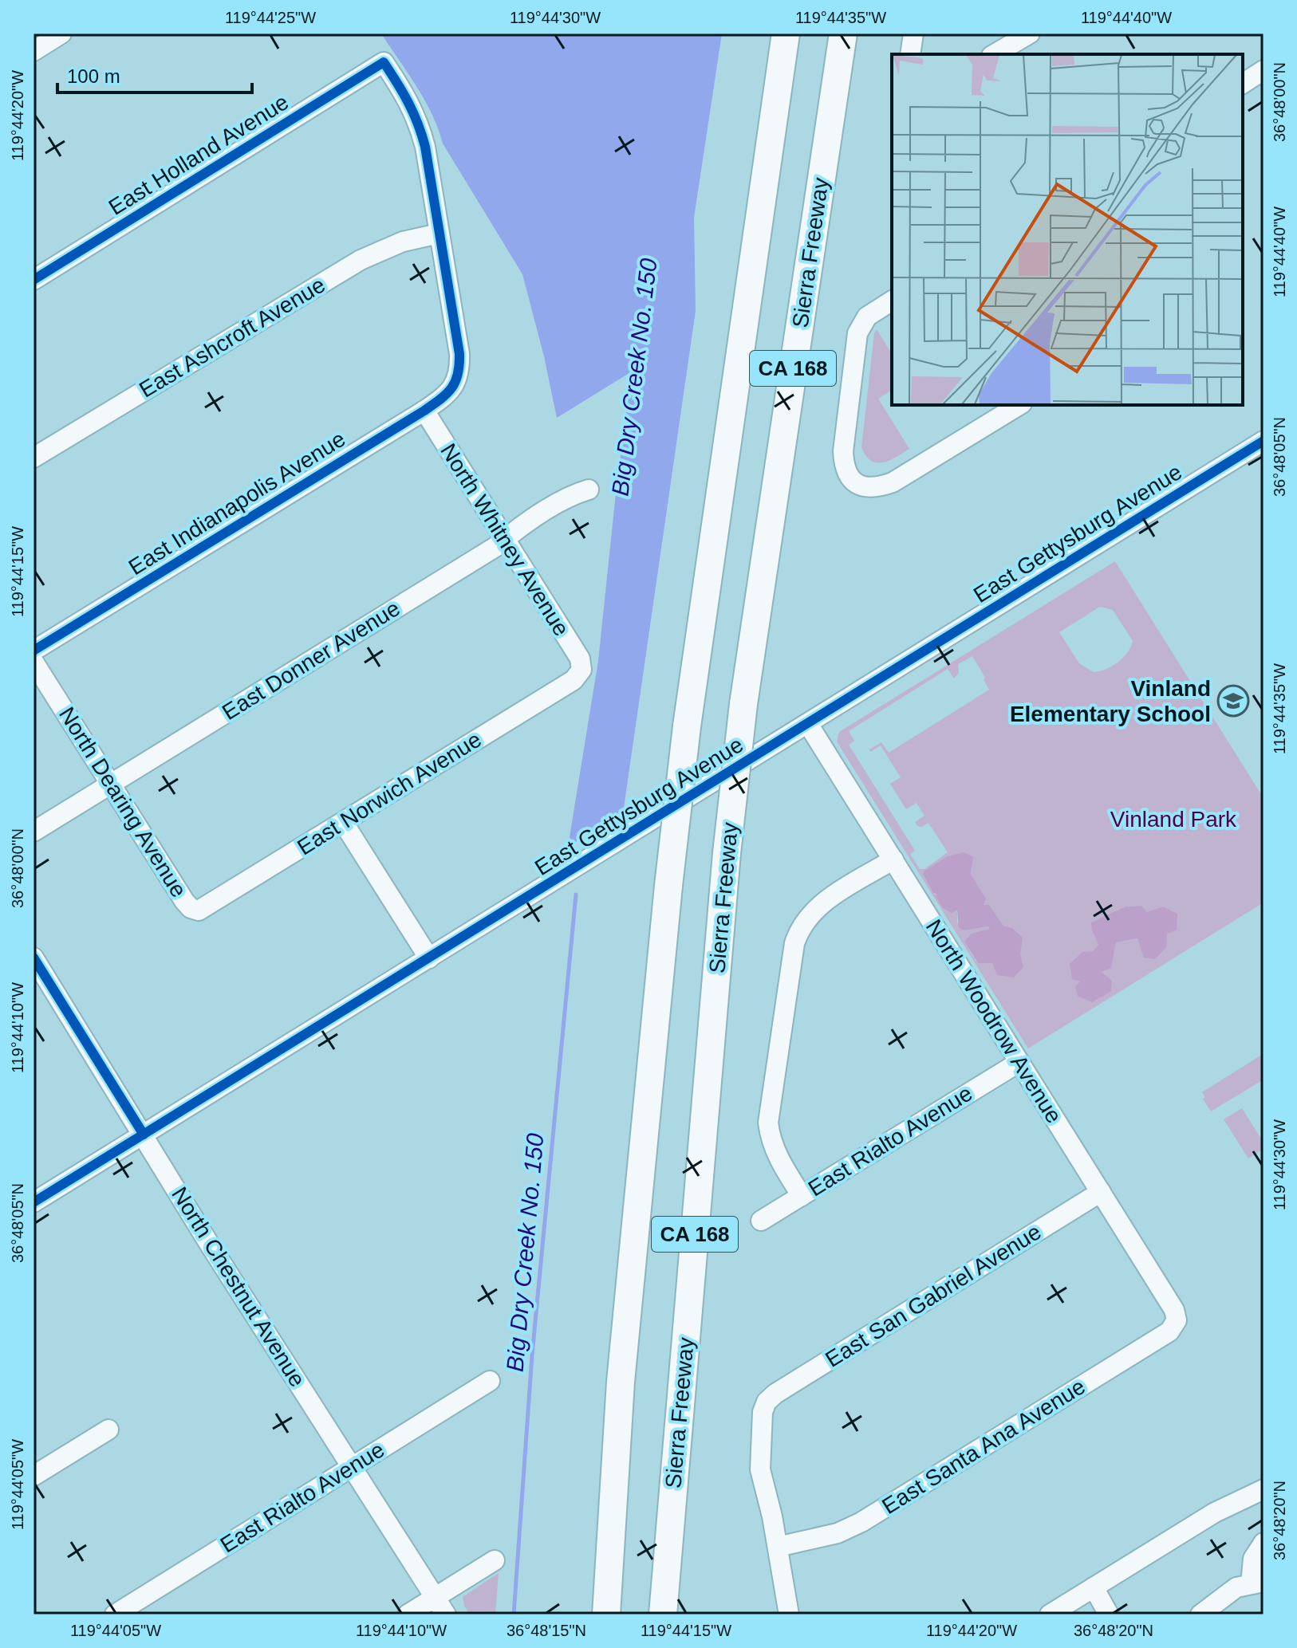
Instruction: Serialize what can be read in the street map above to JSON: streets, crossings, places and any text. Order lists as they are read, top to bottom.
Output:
{
  "streets": {
    "highway": ["Sierra Freeway", "CA 168"],
    "street": [
      "East Holland Avenue",
      "East Ashcroft Avenue",
      "East Indianapolis Avenue",
      "East Gettysburg Avenue",
      "North Whitney Avenue",
      "East Donner Avenue",
      "East Norwich Avenue",
      "North Dearing Avenue",
      "North Woodrow Avenue",
      "East Rialto Avenue",
      "North Chestnut Avenue",
      "East San Gabriel Avenue",
      "East Santa Ana Avenue"
    ]
  },
  "crossings": [
    ["East Holland Avenue", "East Ashcroft Avenue"],
    ["East Holland Avenue", "East Indianapolis Avenue"],
    ["East Ashcroft Avenue", "East Indianapolis Avenue"],
    ["East Indianapolis Avenue", "North Whitney Avenue"],
    ["East Gettysburg Avenue", "North Woodrow Avenue"],
    ["East Gettysburg Avenue", "North Chestnut Avenue"],
    ["North Whitney Avenue", "East Donner Avenue"],
    ["North Whitney Avenue", "East Norwich Avenue"],
    ["East Donner Avenue", "North Dearing Avenue"],
    ["East Norwich Avenue", "North Dearing Avenue"],
    ["North Woodrow Avenue", "East Rialto Avenue"],
    ["North Woodrow Avenue", "East San Gabriel Avenue"],
    ["North Woodrow Avenue", "East Santa Ana Avenue"],
    ["East Rialto Avenue", "North Chestnut Avenue"],
    ["East San Gabriel Avenue", "East Santa Ana Avenue"]
  ],
  "water": ["Big Dry Creek No. 150"],
  "parks": ["Vinland Park"],
  "places": {
    "school or university": ["Vinland Elementary School"]
  },
  "scale_bar": "100 m",
  "coordinates": [
    "119°44'25\"W",
    "119°44'30\"W",
    "119°44'35\"W",
    "119°44'40\"W",
    "36°48'00\"N",
    "119°44'20\"W",
    "36°48'05\"N",
    "119°44'15\"W",
    "119°44'10\"W",
    "119°44'05\"W",
    "36°48'20\"N",
    "36°48'15\"N"
  ]
}
